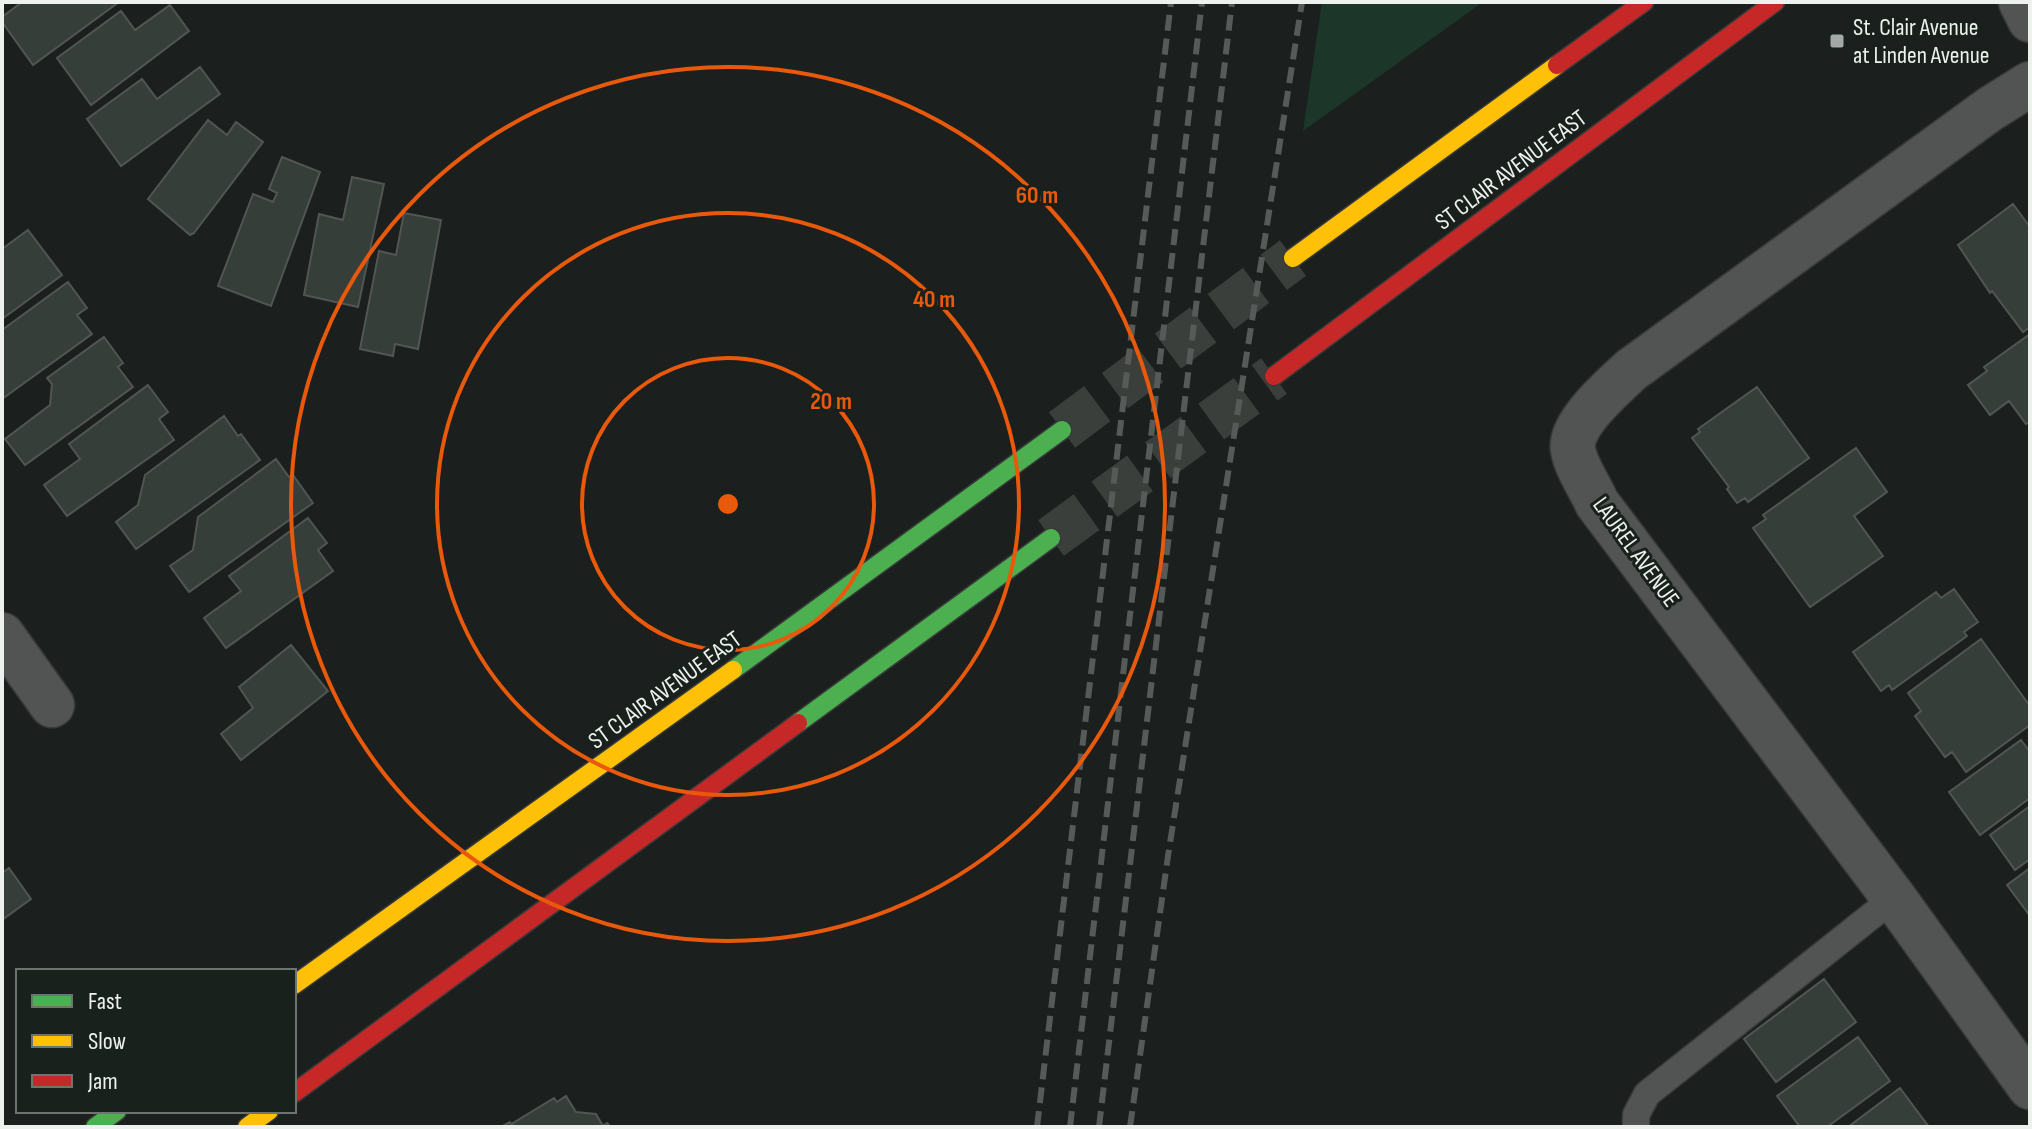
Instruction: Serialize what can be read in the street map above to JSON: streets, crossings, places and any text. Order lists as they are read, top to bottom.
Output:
{
  "streets": {
    "main road": ["ST CLAIR AVENUE EAST"],
    "street": ["LAUREL AVENUE"]
  },
  "places": {
    "transit": ["St. Clair Avenue at Linden Avenue"]
  },
  "legend": ["Fast", "Slow", "Jam"],
  "rings": ["60 m", "40 m", "20 m"]
}
